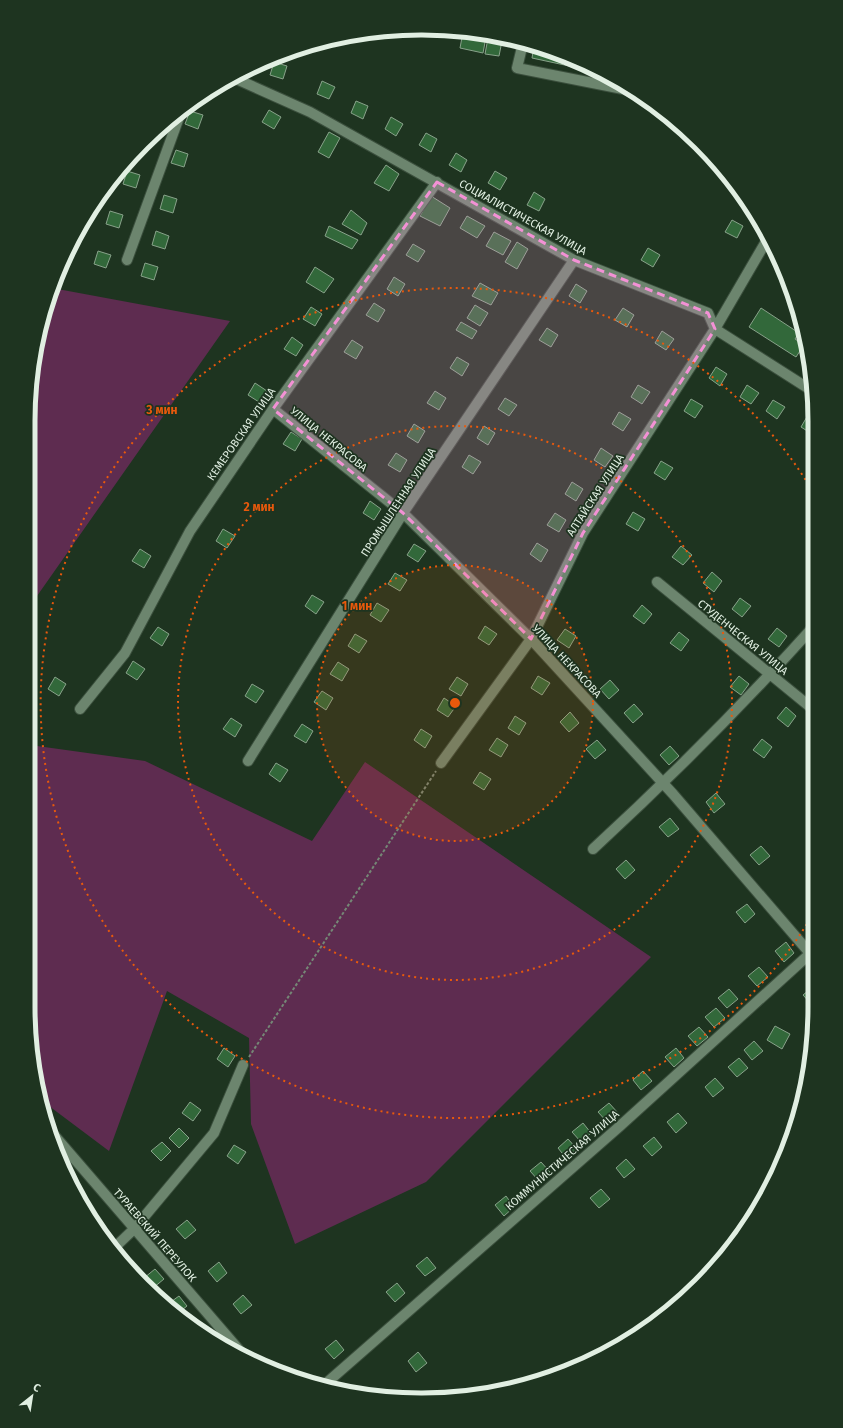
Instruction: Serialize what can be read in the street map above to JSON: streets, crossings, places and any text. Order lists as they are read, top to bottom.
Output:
{
  "streets": {
    "street": [
      "СОЦИАЛИСТИЧЕСКАЯ УЛИЦА",
      "КЕМЕРОВСКАЯ УЛИЦА",
      "УЛИЦА НЕКРАСОВА",
      "АЛТАЙСКАЯ УЛИЦА",
      "ПРОМЫШЛЕННАЯ УЛИЦА",
      "СТУДЕНЧЕСКАЯ УЛИЦА",
      "КОММУНИСТИЧЕСКАЯ УЛИЦА",
      "ТУРАЕВСКИЙ ПЕРЕУЛОК"
    ]
  },
  "crossings": [
    ["СОЦИАЛИСТИЧЕСКАЯ УЛИЦА", "КЕМЕРОВСКАЯ УЛИЦА"],
    ["СОЦИАЛИСТИЧЕСКАЯ УЛИЦА", "АЛТАЙСКАЯ УЛИЦА"],
    ["СОЦИАЛИСТИЧЕСКАЯ УЛИЦА", "ПРОМЫШЛЕННАЯ УЛИЦА"],
    ["КЕМЕРОВСКАЯ УЛИЦА", "УЛИЦА НЕКРАСОВА"],
    ["УЛИЦА НЕКРАСОВА", "АЛТАЙСКАЯ УЛИЦА"],
    ["УЛИЦА НЕКРАСОВА", "ПРОМЫШЛЕННАЯ УЛИЦА"]
  ],
  "north": "top right",
  "rings": ["3 мин", "2 мин", "1 мин"]
}
